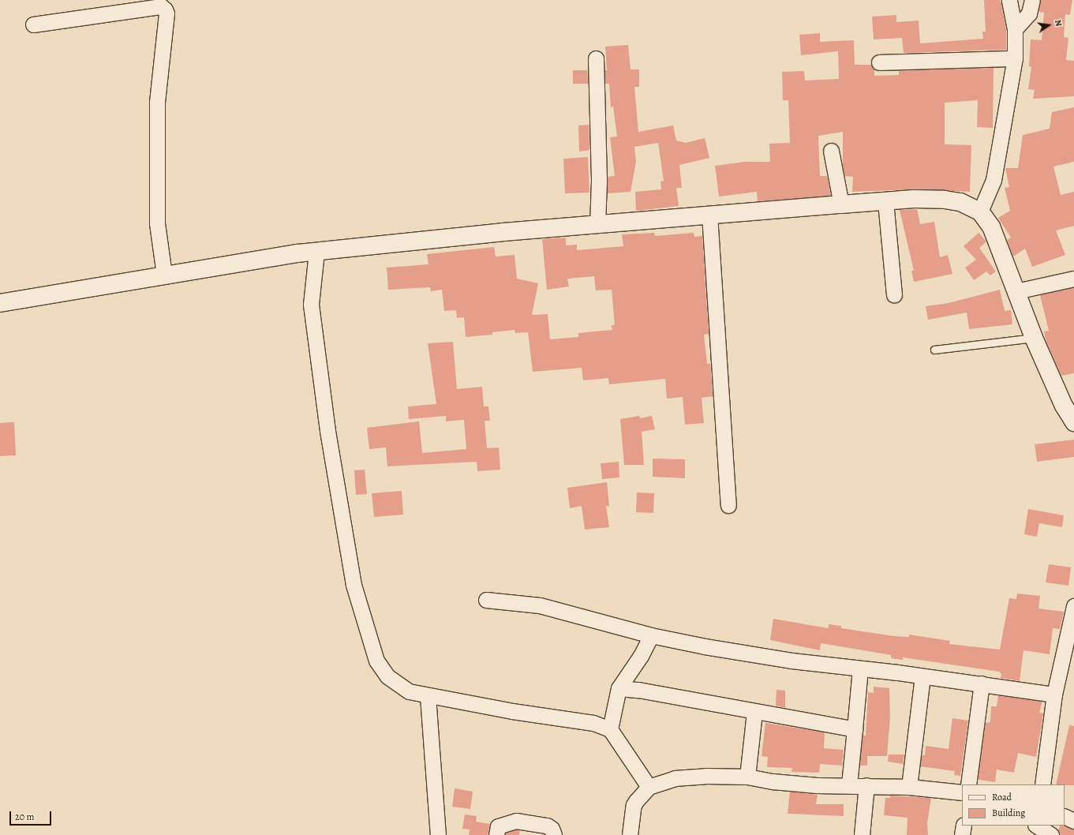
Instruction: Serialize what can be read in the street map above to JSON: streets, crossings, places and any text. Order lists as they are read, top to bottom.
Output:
{
  "legend": ["Road", "Building"],
  "scale_bar": "20 m",
  "north": "right"
}
